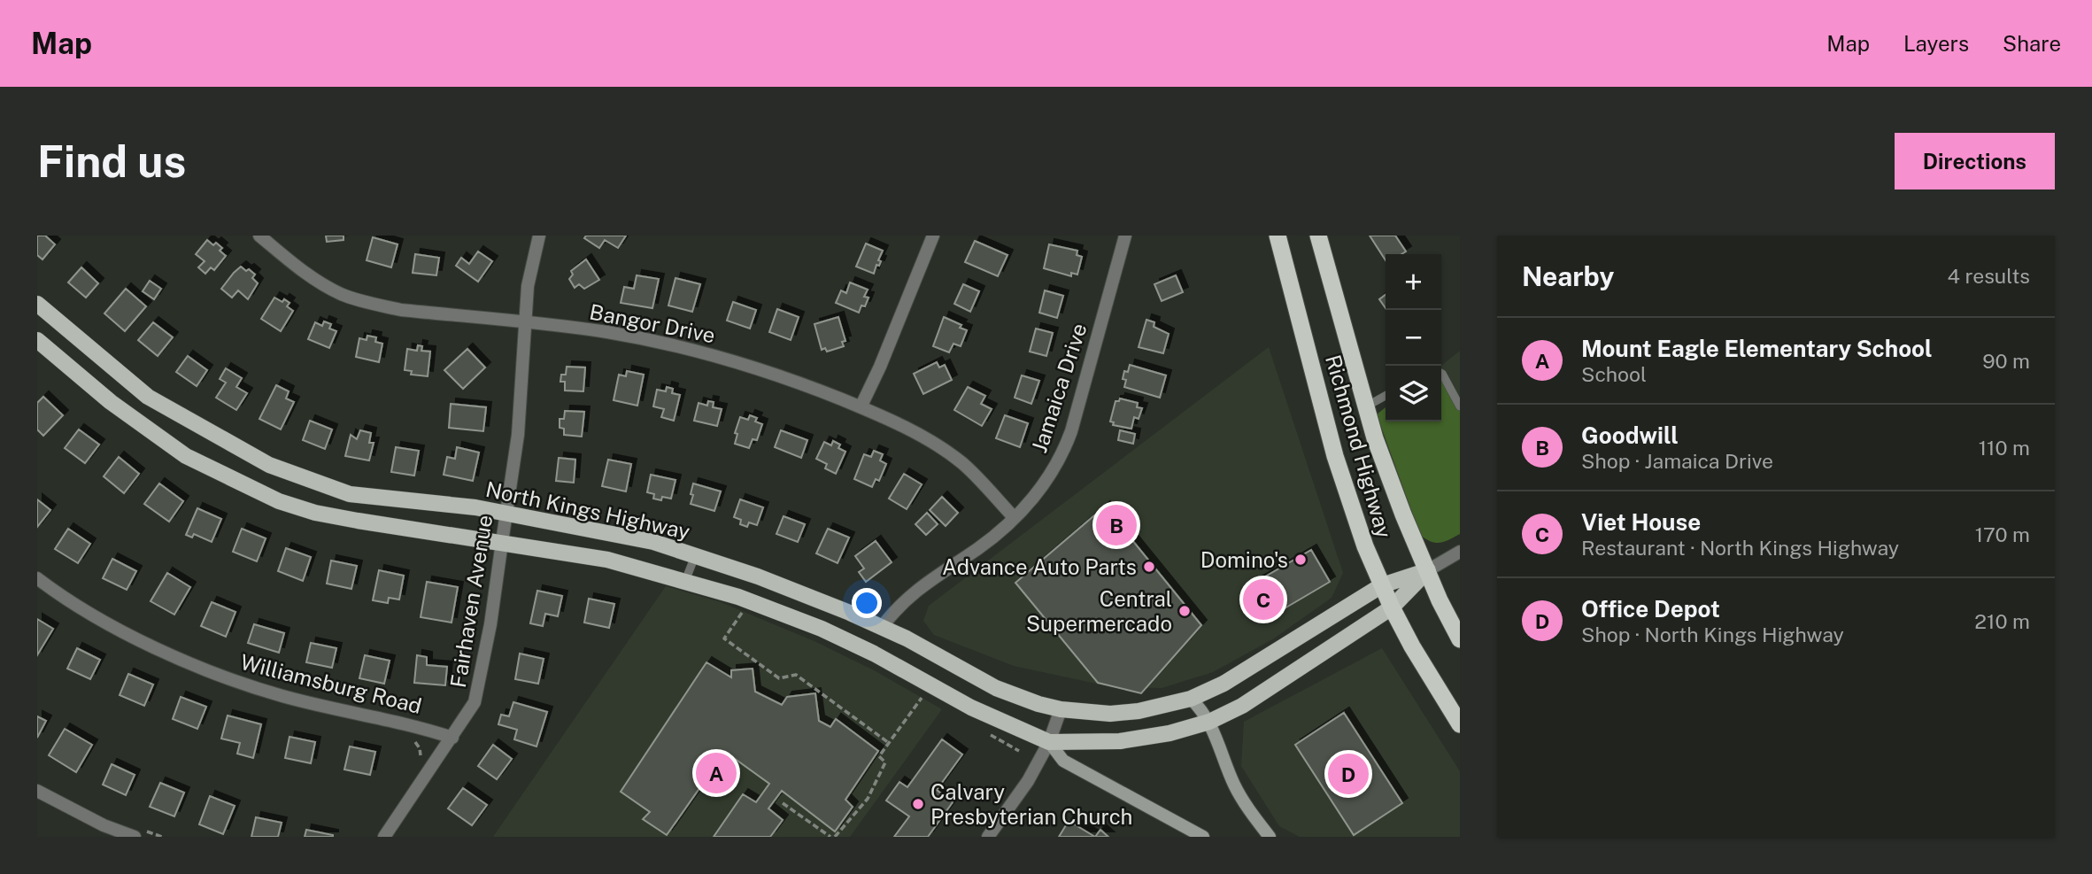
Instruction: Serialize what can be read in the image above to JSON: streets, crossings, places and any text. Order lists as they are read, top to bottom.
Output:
{
  "streets": {
    "highway": ["Richmond Highway"],
    "main road": ["North Kings Highway"],
    "street": [
      "Bangor Drive",
      "Jamaica Drive",
      "Fairhaven Avenue",
      "Williamsburg Road"
    ]
  },
  "crossings": [
    ["Bangor Drive", "Jamaica Drive"],
    ["Bangor Drive", "Fairhaven Avenue"],
    ["Jamaica Drive", "North Kings Highway"],
    ["Richmond Highway", "North Kings Highway"],
    ["North Kings Highway", "Fairhaven Avenue"],
    ["Fairhaven Avenue", "Williamsburg Road"]
  ],
  "places": [
    "Domino's",
    "Advance Auto Parts",
    "Central Supermercado",
    "Calvary Presbyterian Church"
  ],
  "page": {
    "header": "Map",
    "nav": ["Map", "Layers", "Share"],
    "buttons": "Directions",
    "title": "Find us",
    "heading": ["Nearby", "4 results"],
    "map_buttons": ["+", "−"],
    "list": [
      {
        "mark": "A",
        "name": "Mount Eagle Elementary School",
        "note": "School",
        "value": "90 m"
      },
      {
        "mark": "B",
        "name": "Goodwill",
        "note": "Shop · Jamaica Drive",
        "value": "110 m"
      },
      {
        "mark": "C",
        "name": "Viet House",
        "note": "Restaurant · North Kings Highway",
        "value": "170 m"
      },
      {
        "mark": "D",
        "name": "Office Depot",
        "note": "Shop · North Kings Highway",
        "value": "210 m"
      }
    ],
    "pins": [
      "B",
      "C",
      "A",
      "D"
    ]
  }
}
